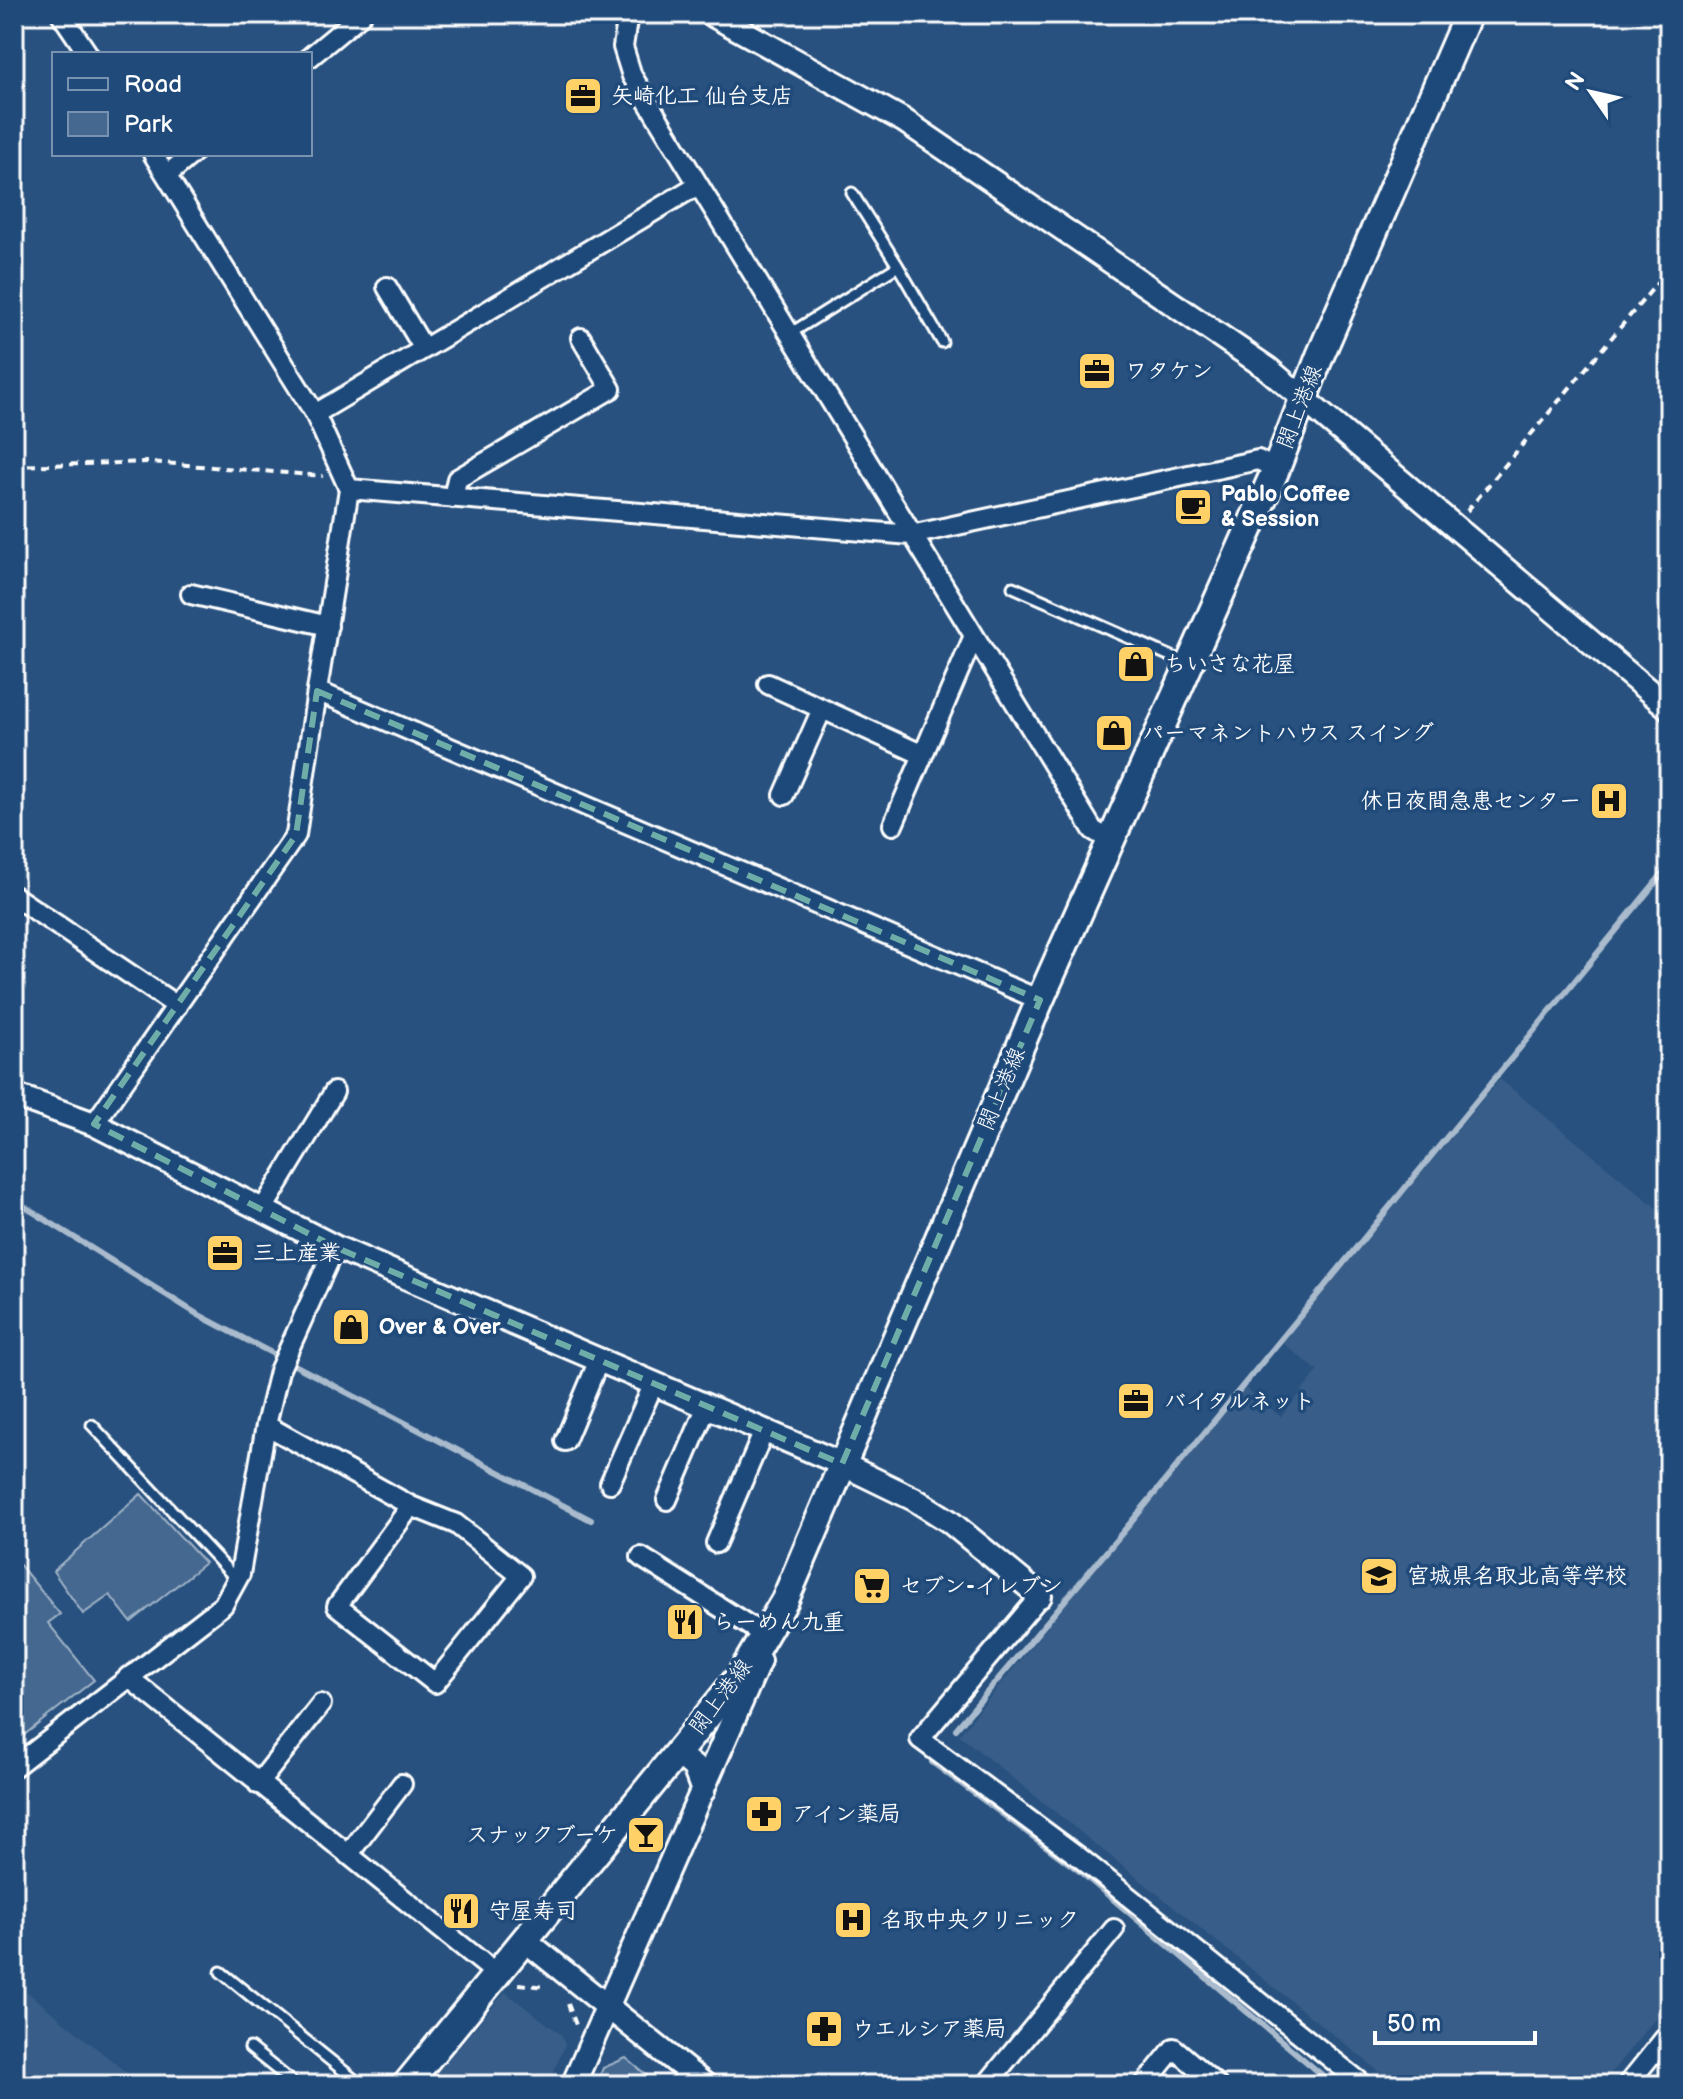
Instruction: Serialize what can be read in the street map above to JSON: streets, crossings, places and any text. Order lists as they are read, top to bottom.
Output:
{
  "streets": {
    "main road": ["閖上港線"]
  },
  "places": {
    "office": [
      "矢崎化工 仙台支店",
      "ワタケン",
      "三上産業",
      "バイタルネット"
    ],
    "cafe": ["Pablo Coffee & Session"],
    "shop": ["ちいさな花屋", "パーマネントハウス スイング", "Over & Over"],
    "hospital": ["休日夜間急患センター", "名取中央クリニック"],
    "school or university": ["宮城県名取北高等学校"],
    "supermarket": ["セブン-イレブン"],
    "restaurant": ["らーめん九重", "守屋寿司"],
    "pharmacy": ["アイン薬局", "ウエルシア薬局"],
    "bar": ["スナックブーケ"]
  },
  "legend": ["Road", "Park"],
  "scale_bar": "50 m",
  "north": "top left"
}
